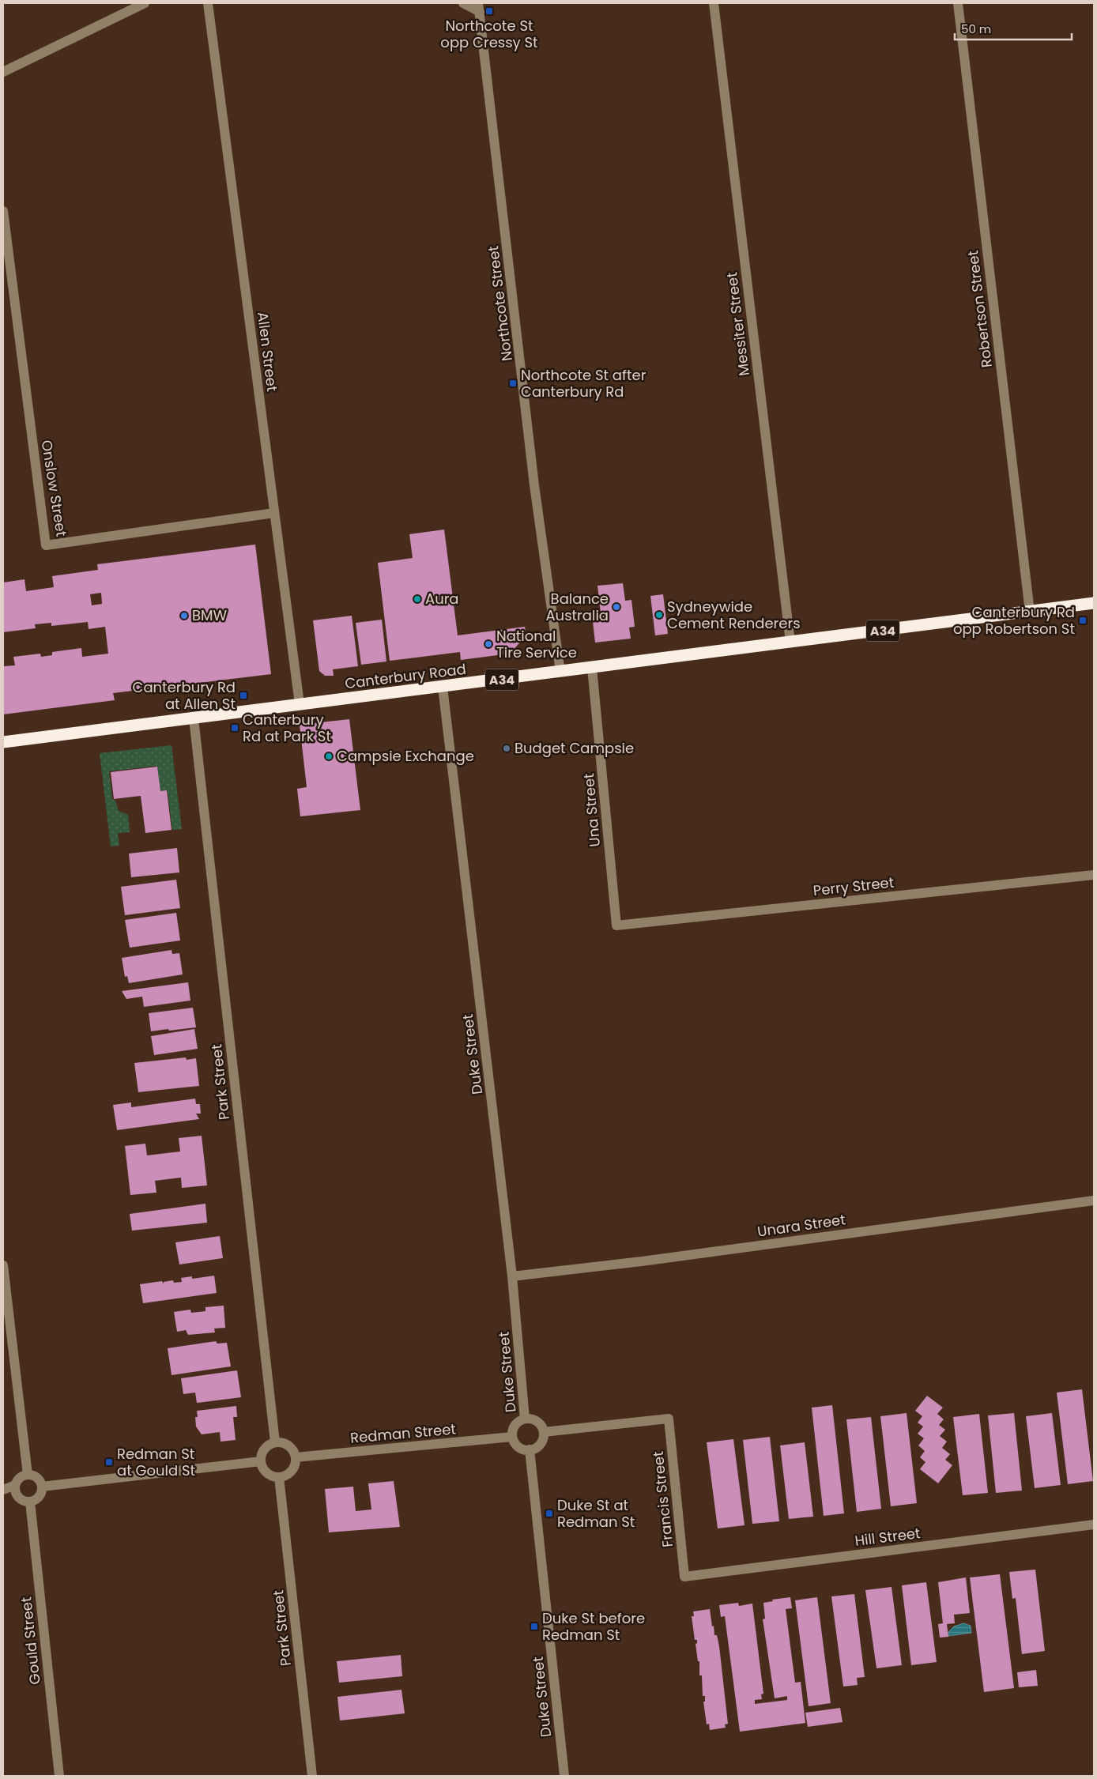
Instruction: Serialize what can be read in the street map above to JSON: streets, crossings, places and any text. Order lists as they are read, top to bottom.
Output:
{
  "streets": {
    "highway": ["A34", "Canterbury Road"],
    "street": [
      "Northcote Street",
      "Robertson Street",
      "Messiter Street",
      "Allen Street",
      "Onslow Street",
      "Una Street",
      "Perry Street",
      "Duke Street",
      "Park Street",
      "Unara Street",
      "Redman Street",
      "Francis Street",
      "Hill Street",
      "Gould Street"
    ]
  },
  "crossings": [
    ["Northcote Street", "Canterbury Road"],
    ["Robertson Street", "Canterbury Road"],
    ["Messiter Street", "Canterbury Road"],
    ["Allen Street", "Onslow Street"],
    ["Allen Street", "Canterbury Road"],
    ["Canterbury Road", "Una Street"],
    ["Canterbury Road", "Duke Street"],
    ["Canterbury Road", "Park Street"],
    ["Una Street", "Perry Street"],
    ["Duke Street", "Unara Street"],
    ["Duke Street", "Redman Street"],
    ["Duke Street", "Francis Street"],
    ["Park Street", "Redman Street"],
    ["Redman Street", "Francis Street"],
    ["Francis Street", "Hill Street"]
  ],
  "places": {
    "transit": [
      "Northcote St opp Cressy St",
      "Northcote St after Canterbury Rd",
      "Canterbury Rd opp Robertson St",
      "Canterbury Rd at Allen St",
      "Canterbury Rd at Park St",
      "Redman St at Gould St",
      "Duke St at Redman St",
      "Duke St before Redman St"
    ],
    "other": [
      "Aura",
      "Balance Australia",
      "Sydneywide Cement Renderers",
      "BMW",
      "National Tire Service",
      "Budget Campsie",
      "Campsie Exchange"
    ]
  },
  "scale_bar": "50 m"
}
